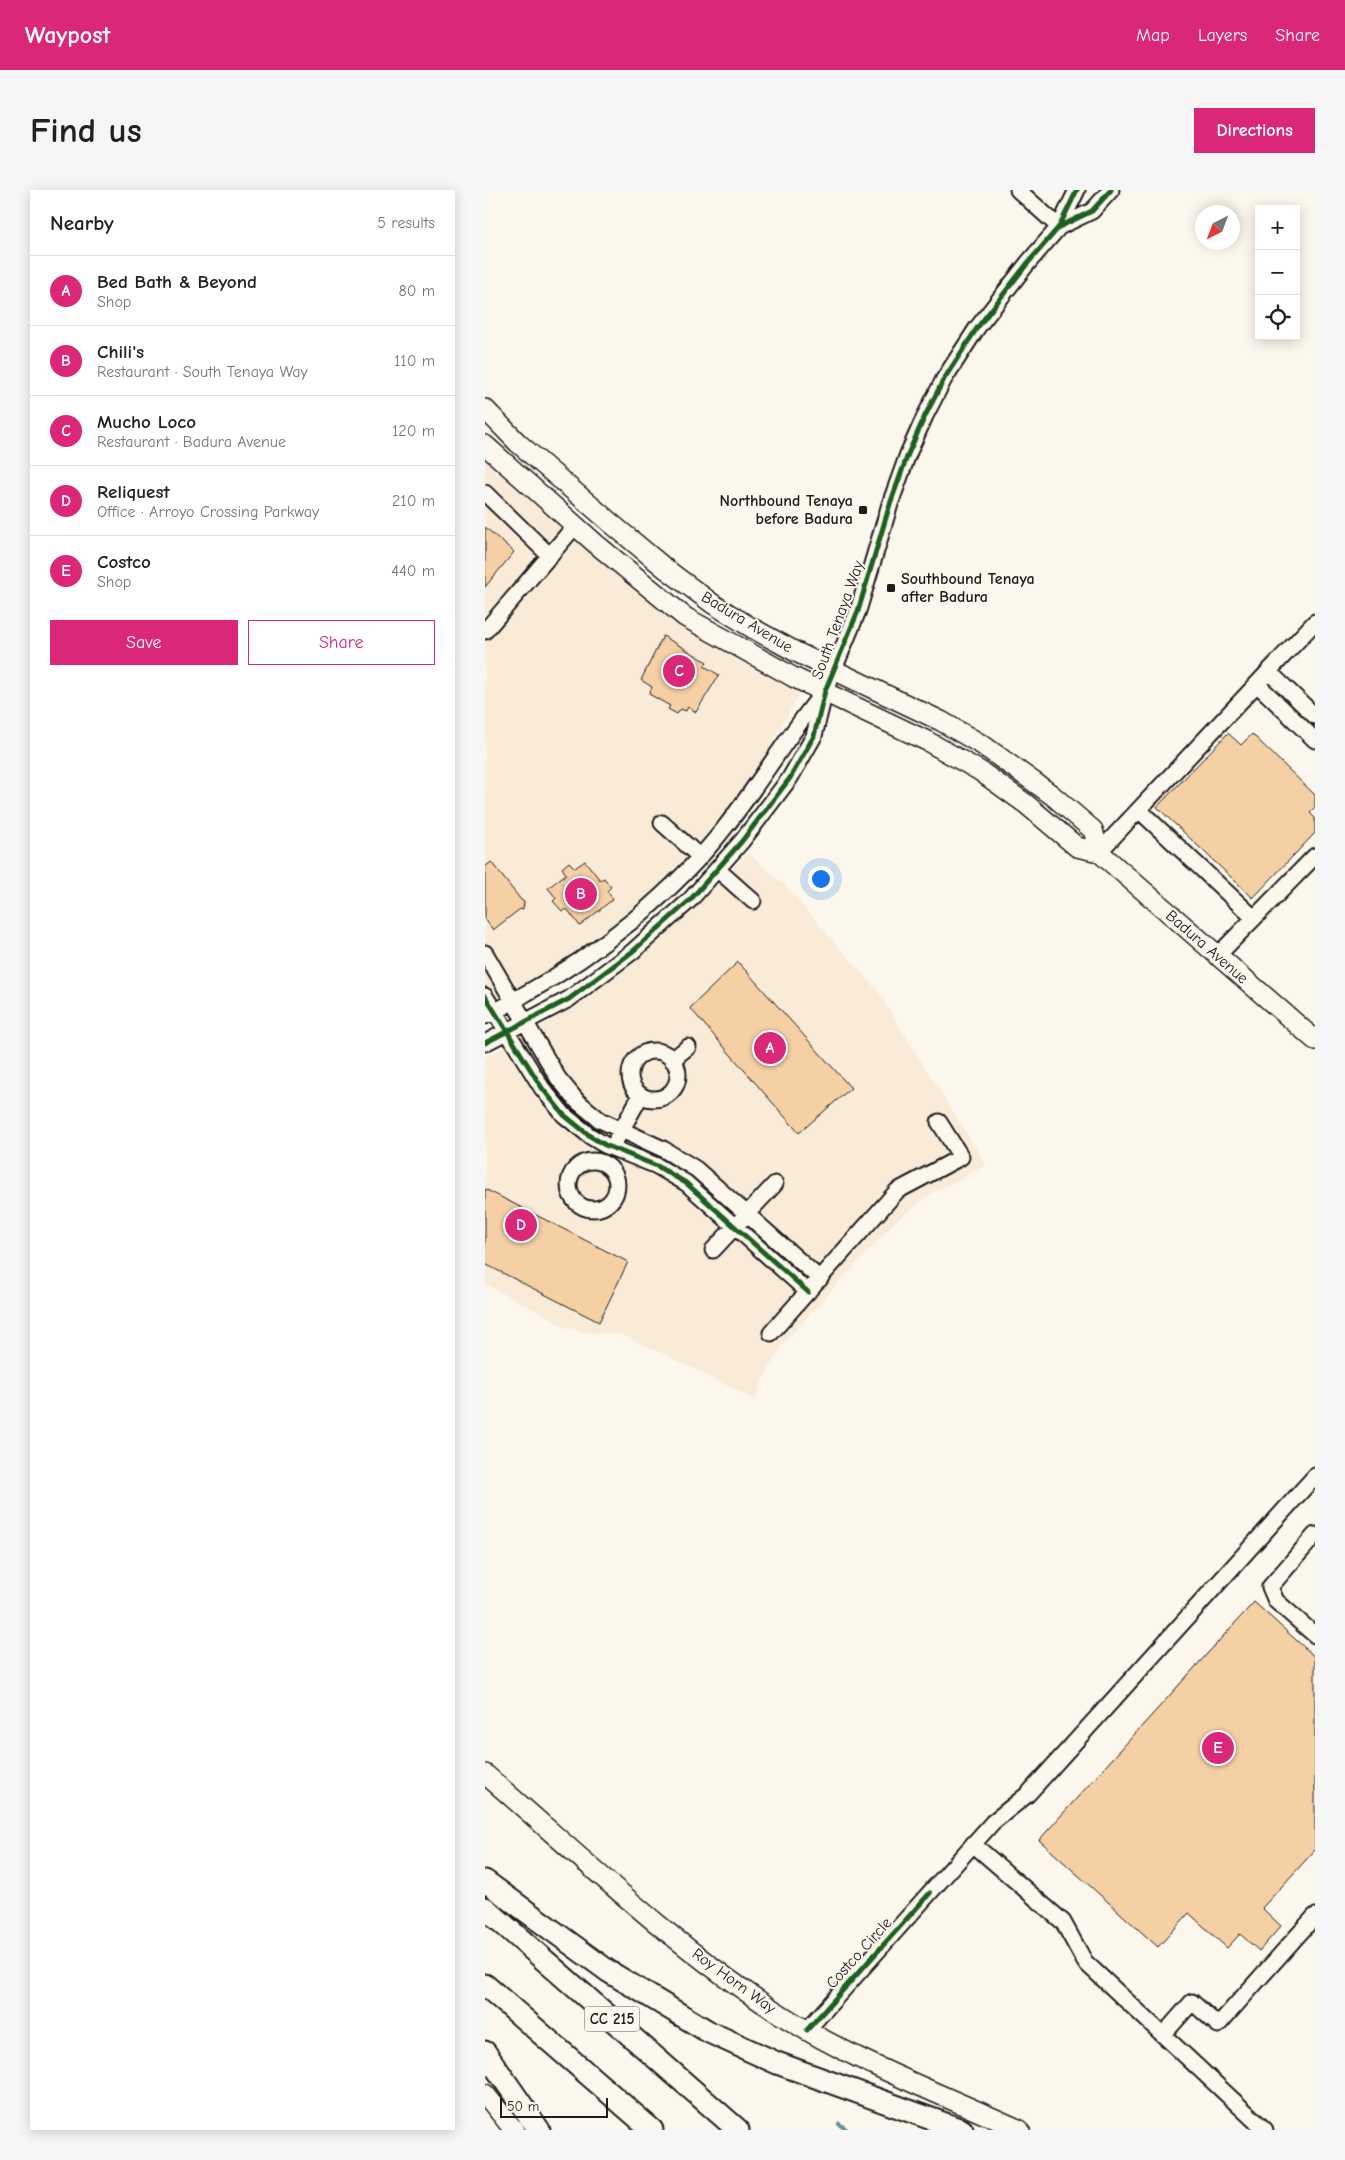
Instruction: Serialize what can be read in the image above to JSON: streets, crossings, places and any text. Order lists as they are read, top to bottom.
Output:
{
  "streets": {
    "highway": ["CC 215"],
    "main road": ["Badura Avenue", "Roy Horn Way"],
    "street": ["South Tenaya Way", "Costco Circle"]
  },
  "crossings": [
    ["South Tenaya Way", "Badura Avenue"],
    ["Costco Circle", "Roy Horn Way"]
  ],
  "places": {
    "transit": ["Northbound Tenaya before Badura", "Southbound Tenaya after Badura"]
  },
  "scale_bar": "50 m",
  "north": "bottom left",
  "page": {
    "header": "Waypost",
    "nav": ["Map", "Layers", "Share"],
    "buttons": [
      "Directions",
      ["Save", "Share"]
    ],
    "title": "Find us",
    "heading": ["Nearby", "5 results"],
    "map_buttons": ["+", "−"],
    "list": [
      {
        "mark": "A",
        "name": "Bed Bath & Beyond",
        "note": "Shop",
        "value": "80 m"
      },
      {
        "mark": "B",
        "name": "Chili's",
        "note": "Restaurant · South Tenaya Way",
        "value": "110 m"
      },
      {
        "mark": "C",
        "name": "Mucho Loco",
        "note": "Restaurant · Badura Avenue",
        "value": "120 m"
      },
      {
        "mark": "D",
        "name": "Reliquest",
        "note": "Office · Arroyo Crossing Parkway",
        "value": "210 m"
      },
      {
        "mark": "E",
        "name": "Costco",
        "note": "Shop",
        "value": "440 m"
      }
    ],
    "pins": [
      "C",
      "B",
      "A",
      "D",
      "E"
    ],
    "scale": "50 m"
  }
}
